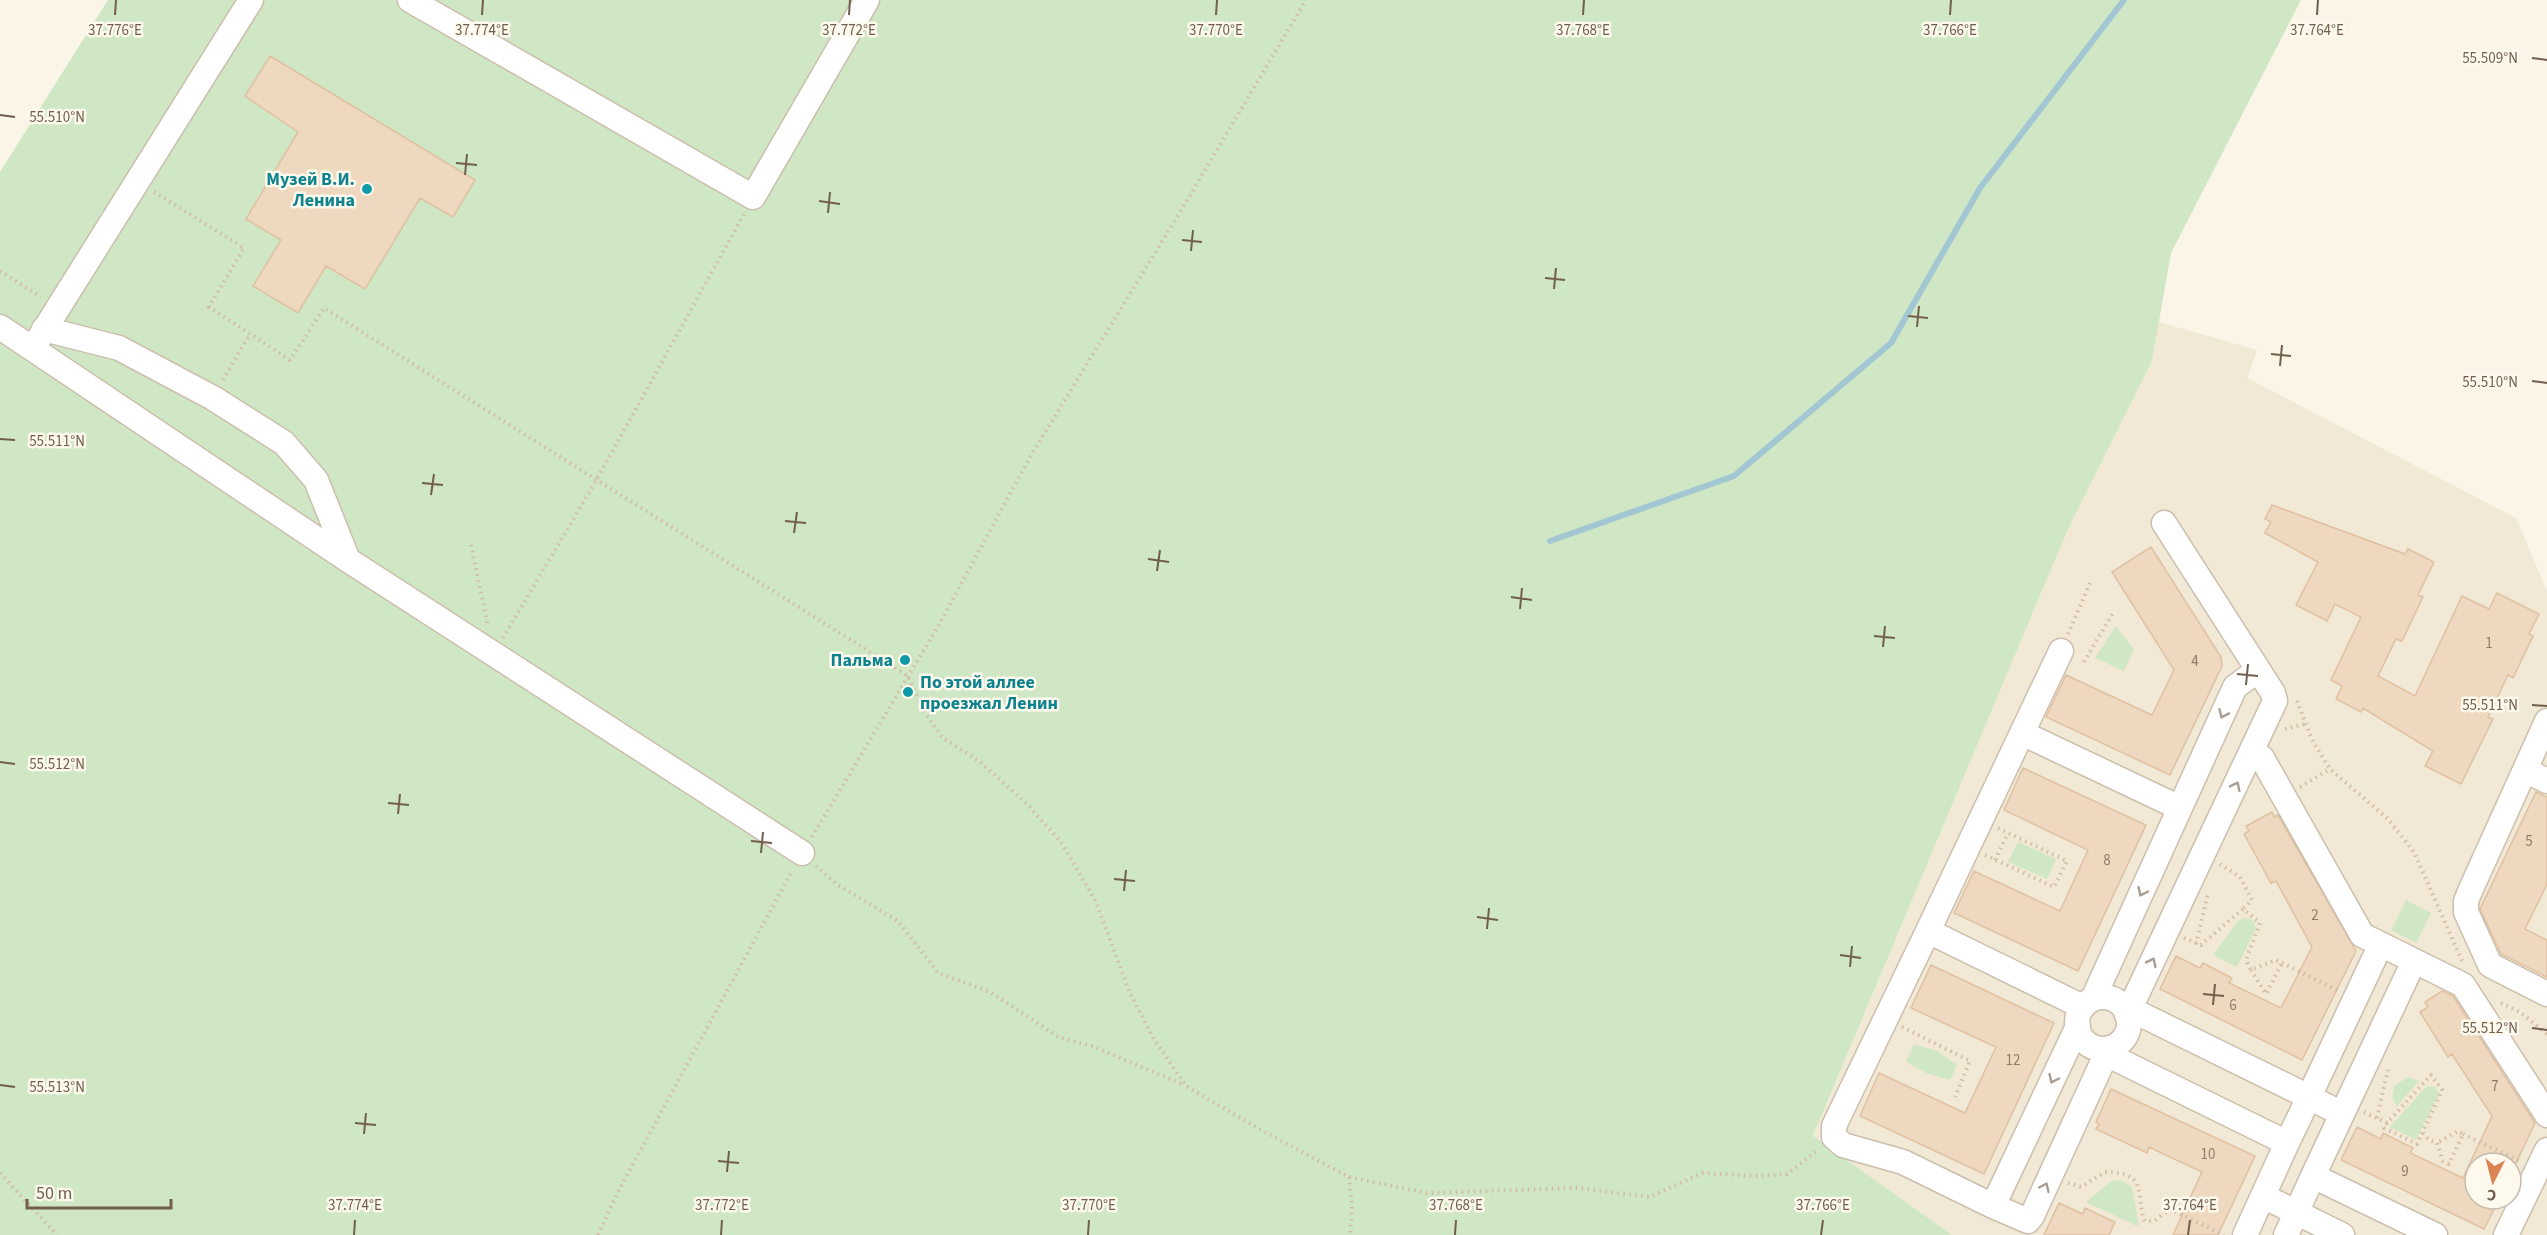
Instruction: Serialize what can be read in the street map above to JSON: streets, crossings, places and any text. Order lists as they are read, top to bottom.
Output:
{
  "places": ["Музей В.И. Ленина", "Пальма", "По этой аллее проезжал Ленин"],
  "house_numbers": [
    "1",
    "4",
    "5",
    "8",
    "2",
    "6",
    "12",
    "7",
    "10",
    "9"
  ],
  "scale_bar": "50 m",
  "north": "bottom",
  "coordinates": [
    "37.776°E",
    "37.774°E",
    "37.772°E",
    "37.770°E",
    "37.768°E",
    "37.766°E",
    "37.764°E",
    "55.509°N",
    "55.510°N",
    "55.511°N",
    "55.512°N",
    "55.513°N"
  ]
}
